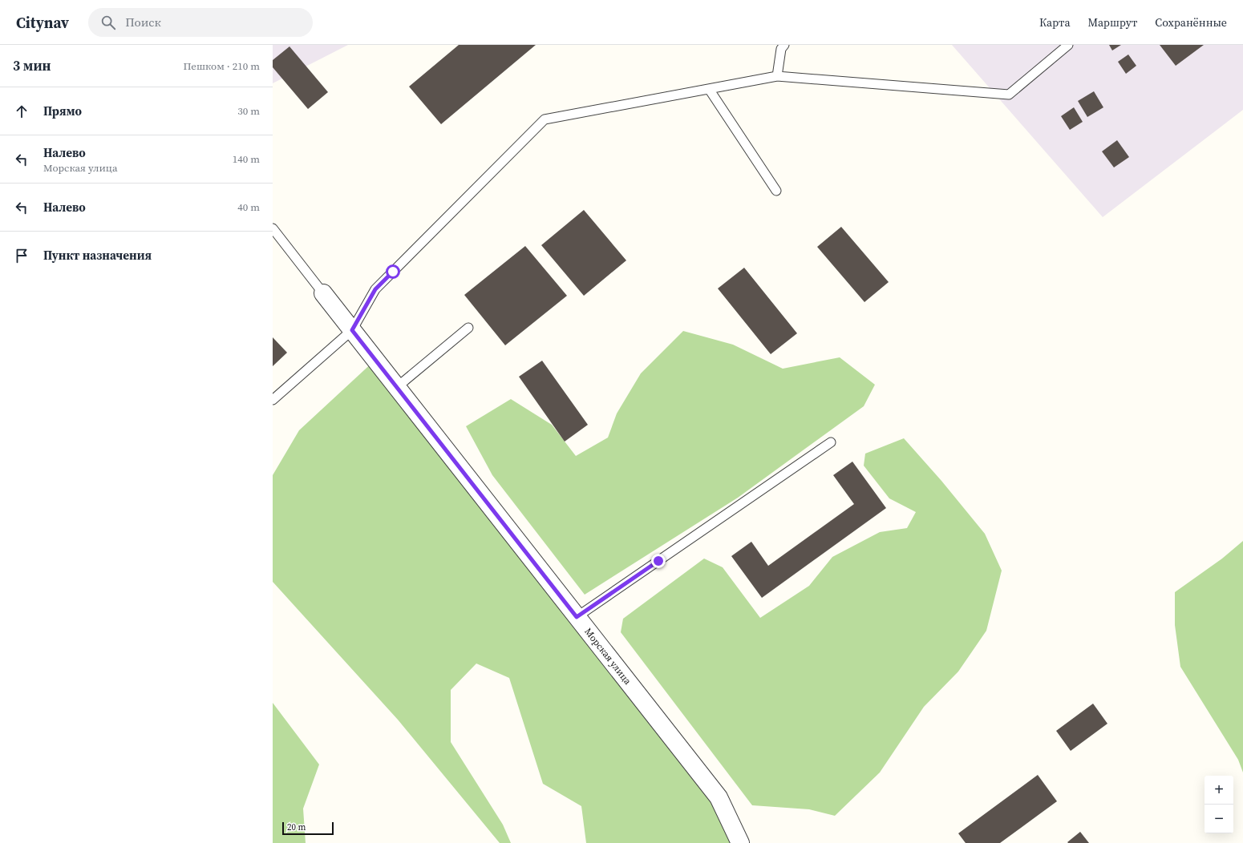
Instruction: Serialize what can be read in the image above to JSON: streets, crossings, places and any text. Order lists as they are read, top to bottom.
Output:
{
  "streets": {
    "street": ["Морская улица"]
  },
  "scale_bar": "20 m",
  "page": {
    "header": "Citynav",
    "search": "Поиск",
    "nav": ["Карта", "Маршрут", "Сохранённые"],
    "heading": ["3 мин", "Пешком · 210 m"],
    "list": [
      ["Прямо", "30 m"],
      ["Налево", "Морская улица", "140 m"],
      ["Налево", "40 m"],
      "Пункт назначения"
    ],
    "map_buttons": ["+", "−"],
    "scale": "20 m"
  }
}
